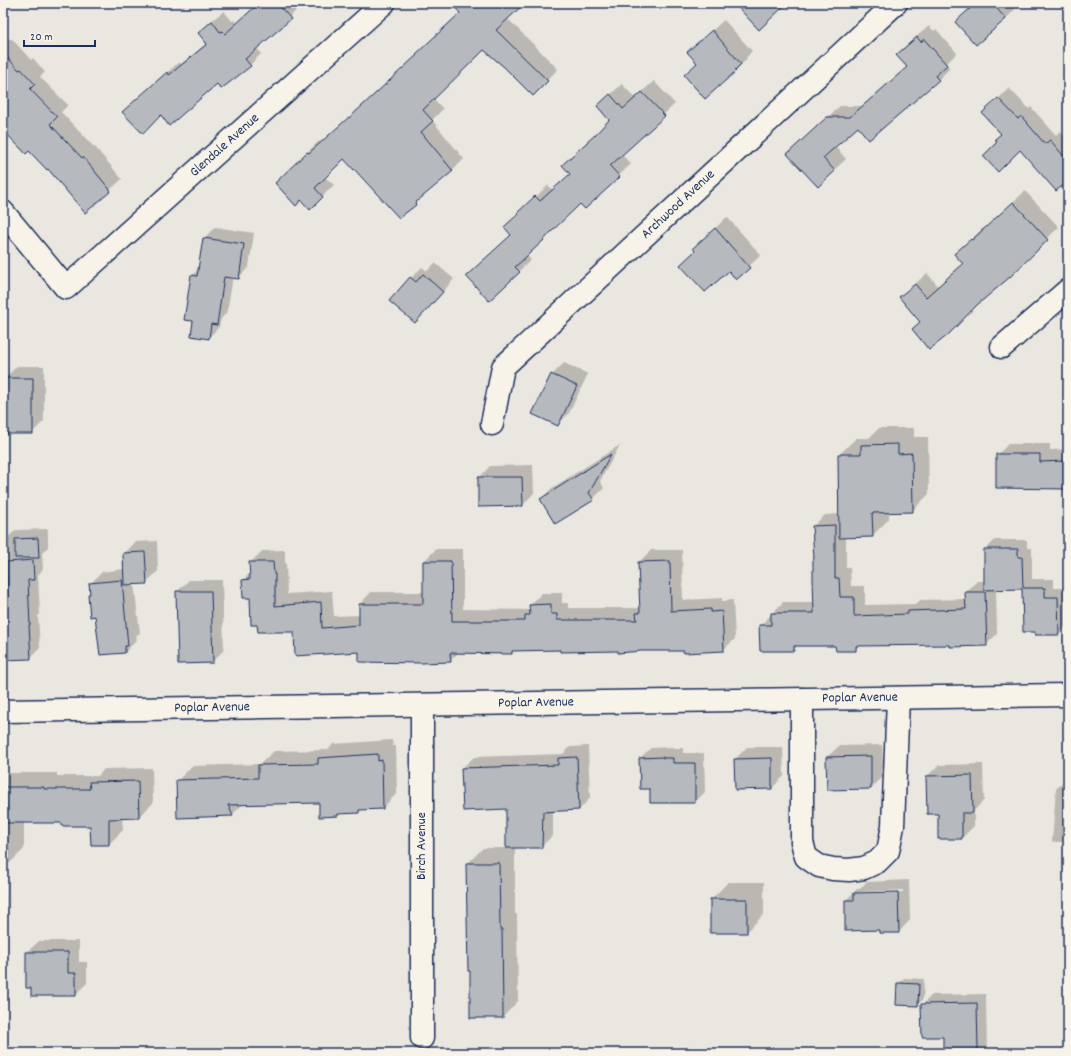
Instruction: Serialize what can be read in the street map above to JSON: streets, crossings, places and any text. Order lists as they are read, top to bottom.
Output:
{
  "streets": {
    "street": [
      "Glendale Avenue",
      "Archwood Avenue",
      "Poplar Avenue",
      "Birch Avenue"
    ]
  },
  "crossings": [
    ["Poplar Avenue", "Birch Avenue"]
  ],
  "scale_bar": "20 m"
}
